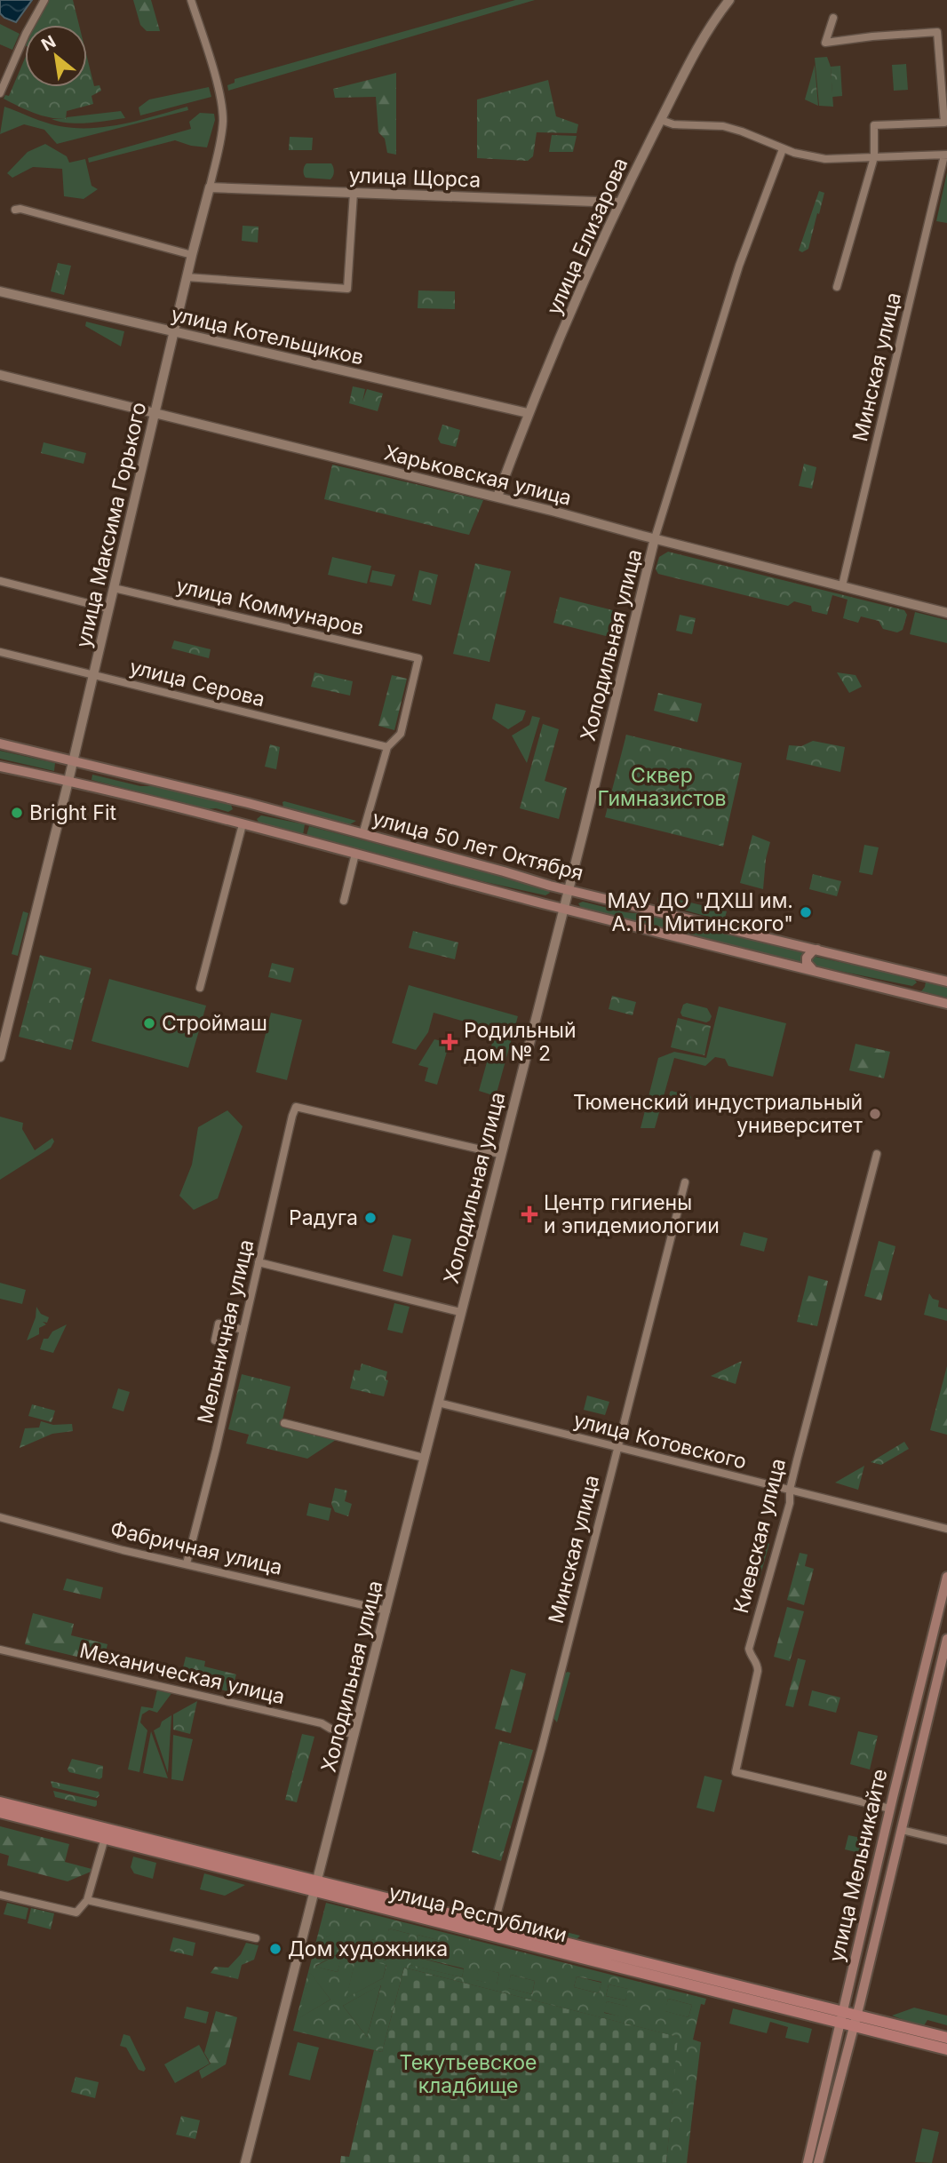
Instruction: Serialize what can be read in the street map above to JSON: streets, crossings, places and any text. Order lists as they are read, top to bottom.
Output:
{
  "streets": {
    "main road": ["улица 50 лет Октября", "улица Мельникайте", "улица Республики"],
    "street": [
      "улица Щорса",
      "улица Елизарова",
      "улица Котельщиков",
      "Минская улица",
      "Харьковская улица",
      "улица Максима Горького",
      "улица Коммунаров",
      "Холодильная улица",
      "улица Серова",
      "Мельничная улица",
      "улица Котовского",
      "Киевская улица",
      "Фабричная улица",
      "Механическая улица"
    ]
  },
  "crossings": [
    ["улица Щорса", "улица Елизарова"],
    ["улица Щорса", "улица Максима Горького"],
    ["улица Елизарова", "улица Котельщиков"],
    ["улица Елизарова", "Харьковская улица"],
    ["улица Котельщиков", "улица Максима Горького"],
    ["Минская улица", "Харьковская улица"],
    ["Минская улица", "улица Котовского"],
    ["Минская улица", "улица Республики"],
    ["Харьковская улица", "улица Максима Горького"],
    ["Харьковская улица", "Холодильная улица"],
    ["улица Максима Горького", "улица Коммунаров"],
    ["улица Максима Горького", "улица Серова"],
    ["улица Максима Горького", "улица 50 лет Октября"],
    ["улица Коммунаров", "улица Серова"],
    ["Холодильная улица", "улица 50 лет Октября"],
    ["Холодильная улица", "Мельничная улица"],
    ["Холодильная улица", "улица Котовского"],
    ["Холодильная улица", "Фабричная улица"],
    ["Холодильная улица", "Механическая улица"],
    ["Холодильная улица", "улица Республики"],
    ["Мельничная улица", "Фабричная улица"],
    ["улица Котовского", "Киевская улица"],
    ["Киевская улица", "улица Мельникайте"],
    ["улица Мельникайте", "улица Республики"]
  ],
  "parks": ["Сквер Гимназистов", "Текутьевское кладбище"],
  "places": {
    "other": [
      "Bright Fit",
      "МАУ ДО \"ДХШ им. А. П. Митинского\"",
      "Строймаш",
      "Тюменский индустриальный университет",
      "Радуга",
      "Дом художника"
    ],
    "health": ["Родильный дом № 2", "Центр гигиены и эпидемиологии"]
  },
  "north": "top left"
}
